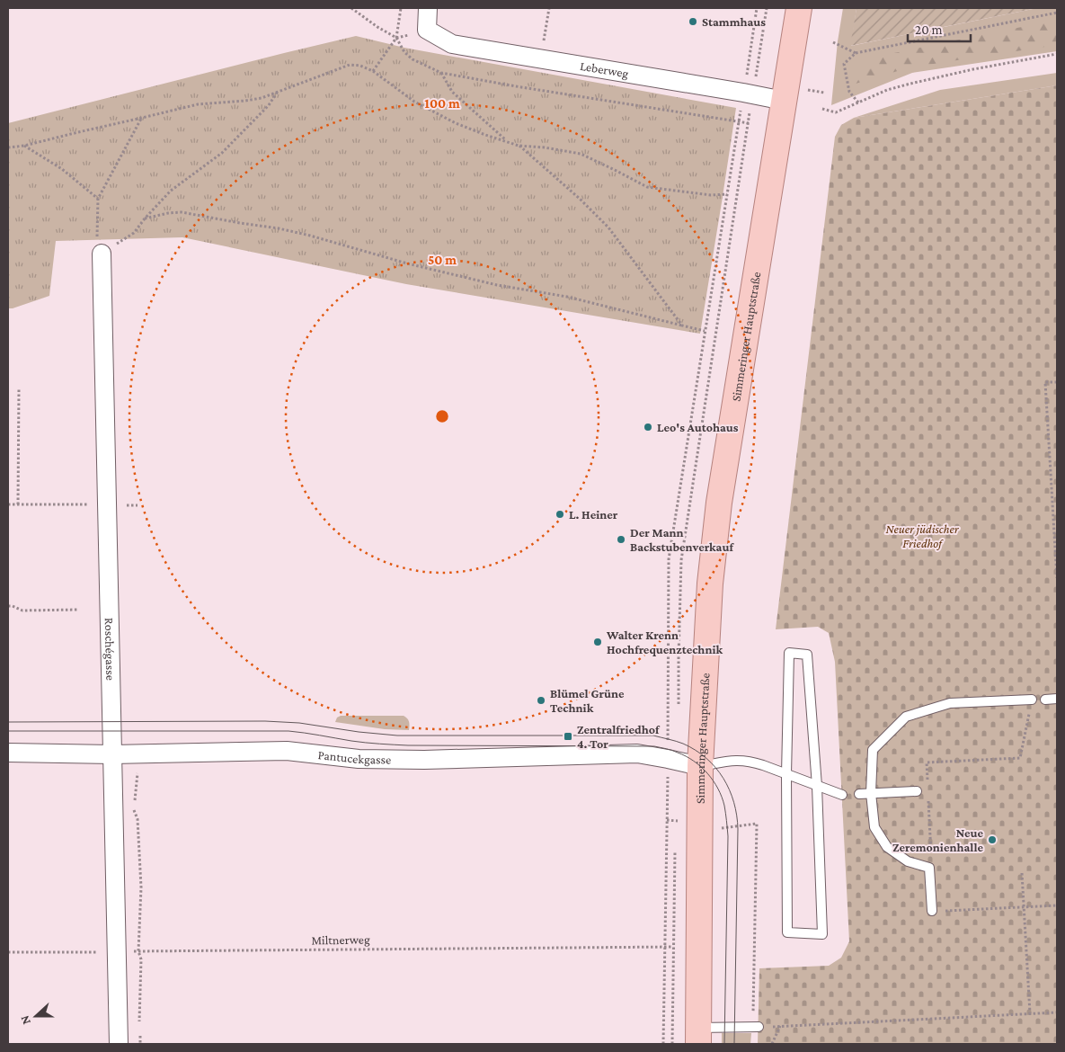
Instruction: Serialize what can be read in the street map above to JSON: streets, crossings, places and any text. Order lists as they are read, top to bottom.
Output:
{
  "streets": {
    "main road": ["Simmeringer Hauptstraße"],
    "street": ["Leberweg", "Roschégasse", "Pantucekgasse"],
    "path": ["Miltnerweg"]
  },
  "crossings": [
    ["Leberweg", "Simmeringer Hauptstraße"],
    ["Simmeringer Hauptstraße", "Pantucekgasse"],
    ["Roschégasse", "Pantucekgasse"],
    ["Roschégasse", "Miltnerweg"]
  ],
  "parks": ["Neuer jüdischer Friedhof"],
  "places": {
    "other": [
      "Stammhaus",
      "Leo's Autohaus",
      "L. Heiner",
      "Der Mann Backstubenverkauf",
      "Walter Krenn Hochfrequenztechnik",
      "Blümel Grüne Technik",
      "Neue Zeremonienhalle"
    ],
    "transit": ["Zentralfriedhof 4. Tor"]
  },
  "scale_bar": "20 m",
  "north": "left",
  "rings": ["100 m", "50 m"]
}
